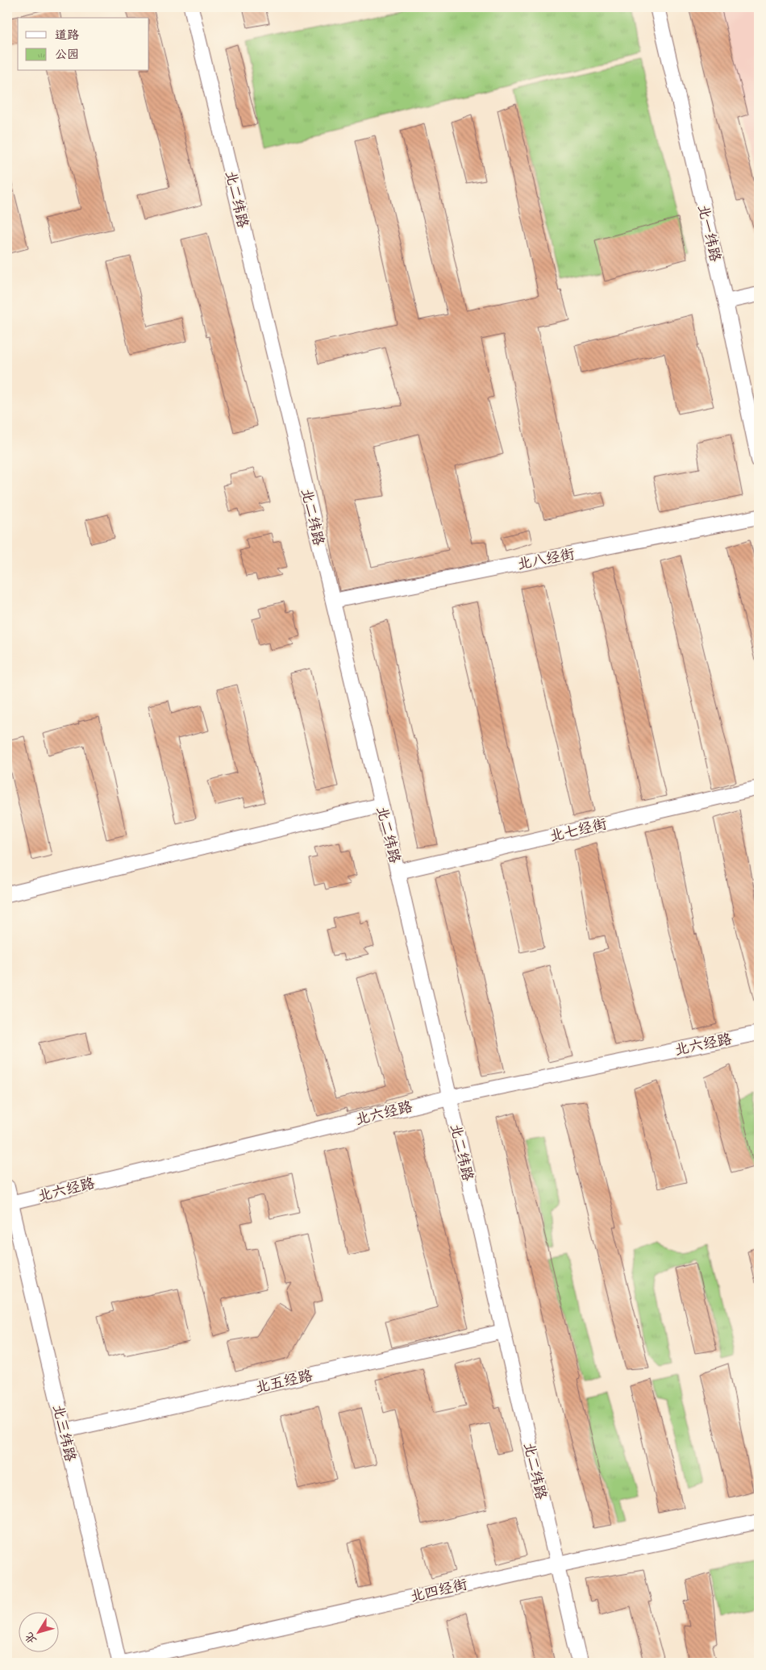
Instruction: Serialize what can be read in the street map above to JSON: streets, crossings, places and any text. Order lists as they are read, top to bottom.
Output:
{
  "streets": {
    "street": [
      "北二纬路",
      "北一纬路",
      "北八经街",
      "北七经街",
      "北六经路",
      "北五经路",
      "北三纬路",
      "北四经街"
    ]
  },
  "crossings": [
    ["北二纬路", "北八经街"],
    ["北二纬路", "北七经街"],
    ["北二纬路", "北六经路"],
    ["北二纬路", "北五经路"],
    ["北二纬路", "北四经街"],
    ["北六经路", "北三纬路"],
    ["北五经路", "北三纬路"],
    ["北三纬路", "北四经街"]
  ],
  "legend": ["道路", "公园"],
  "north": "bottom left"
}
